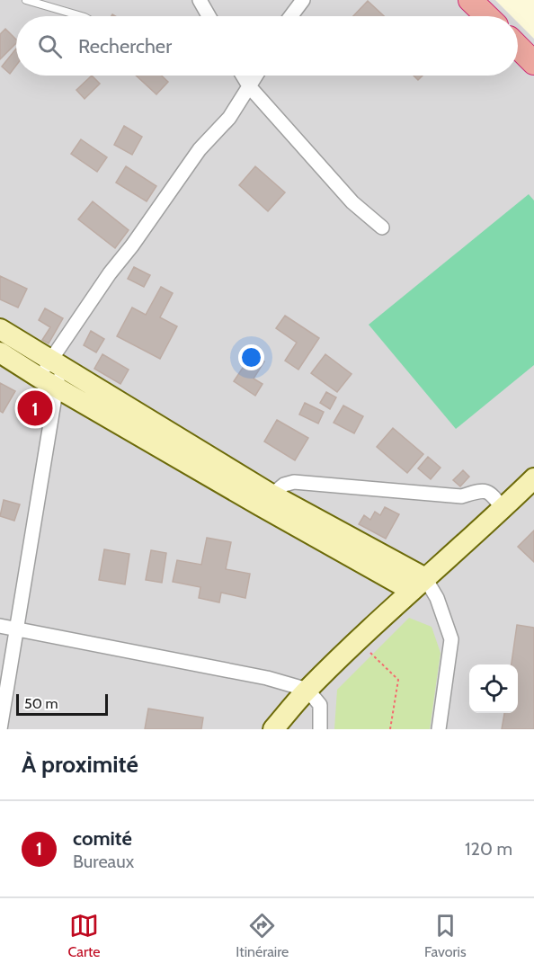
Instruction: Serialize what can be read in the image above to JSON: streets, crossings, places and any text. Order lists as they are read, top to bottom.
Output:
{
  "scale_bar": "50 m",
  "page": {
    "search": "Rechercher",
    "pins": "1",
    "scale": "50 m",
    "heading": "À proximité",
    "list": [
      {
        "mark": "1",
        "name": "comité",
        "note": "Bureaux",
        "value": "120 m"
      }
    ],
    "nav": ["Carte", "Itinéraire", "Favoris"]
  }
}
